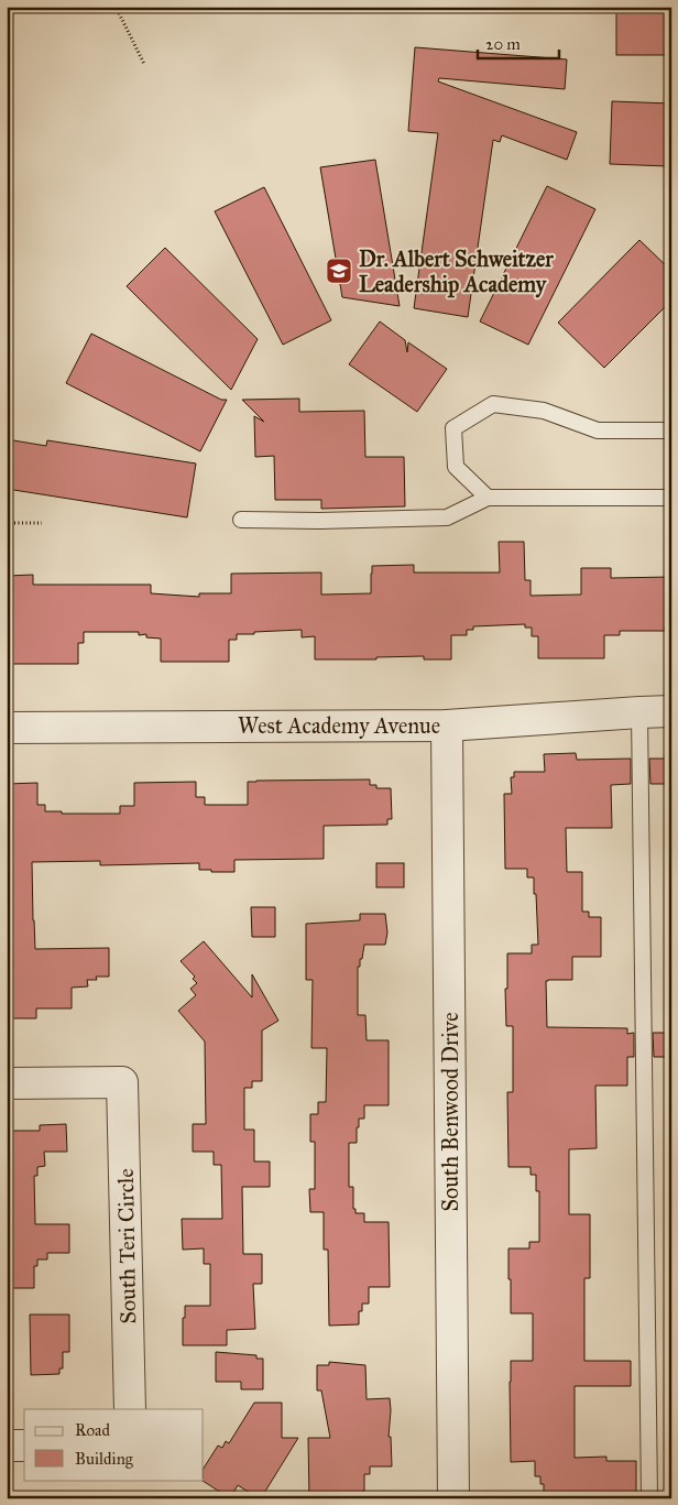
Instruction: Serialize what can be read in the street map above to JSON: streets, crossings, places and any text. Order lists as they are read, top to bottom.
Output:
{
  "streets": {
    "street": ["West Academy Avenue", "South Benwood Drive", "South Teri Circle"]
  },
  "crossings": [
    ["West Academy Avenue", "South Benwood Drive"]
  ],
  "places": {
    "school or university": ["Dr. Albert Schweitzer Leadership Academy"]
  },
  "legend": ["Road", "Building"],
  "scale_bar": "20 m"
}
